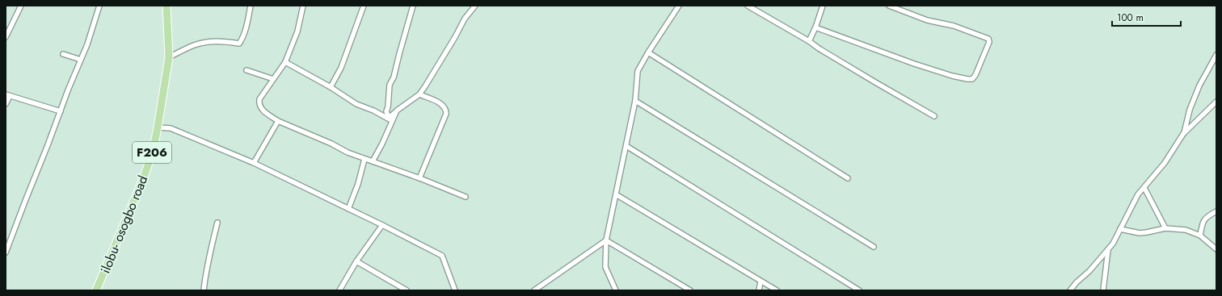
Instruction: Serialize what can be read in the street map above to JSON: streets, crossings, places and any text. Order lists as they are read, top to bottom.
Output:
{
  "streets": {
    "main road": ["F206", "ilobu- osogbo road"]
  },
  "scale_bar": "100 m"
}
